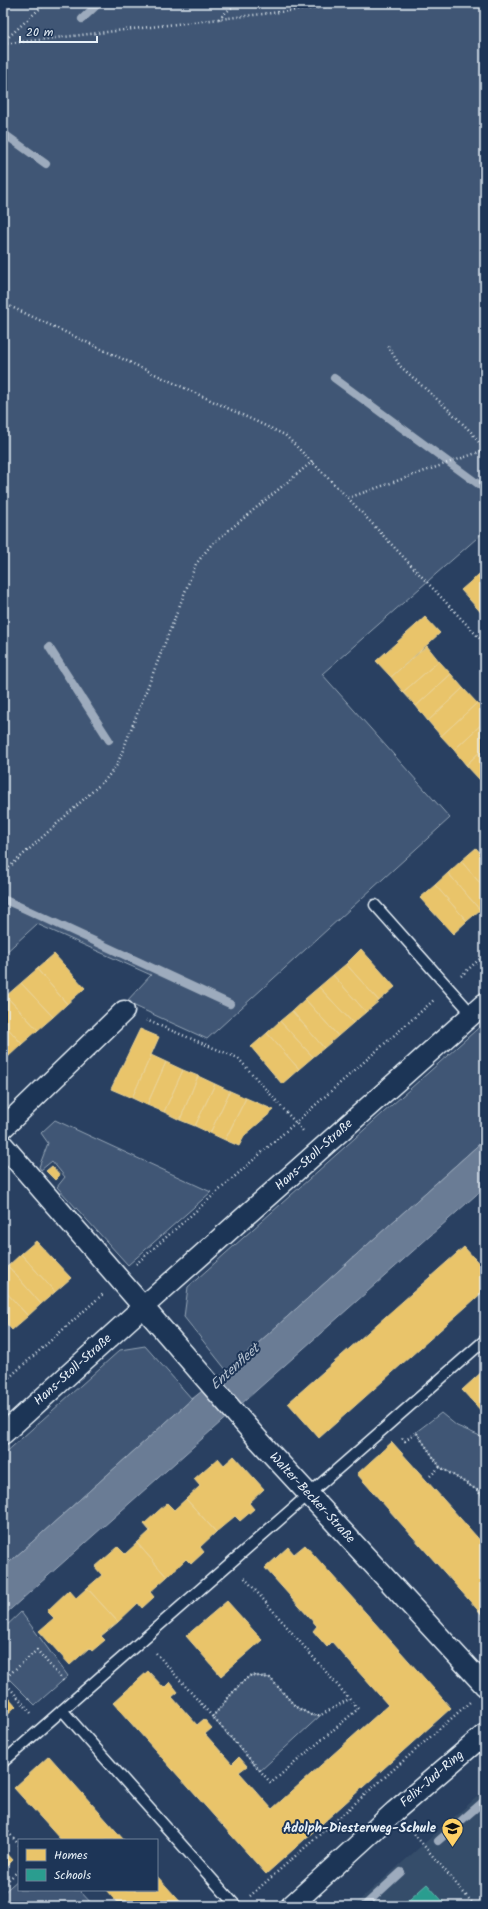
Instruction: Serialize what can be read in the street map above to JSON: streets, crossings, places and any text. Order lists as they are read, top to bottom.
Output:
{
  "streets": {
    "street": ["Hans-Stoll-Straße", "Walter-Becker-Straße", "Felix-Jud-Ring"]
  },
  "crossings": [
    ["Hans-Stoll-Straße", "Walter-Becker-Straße"]
  ],
  "water": ["Entenfleet"],
  "places": {
    "school or university": ["Adolph-Diesterweg-Schule"]
  },
  "legend": ["Homes", "Schools"],
  "scale_bar": "20 m"
}
